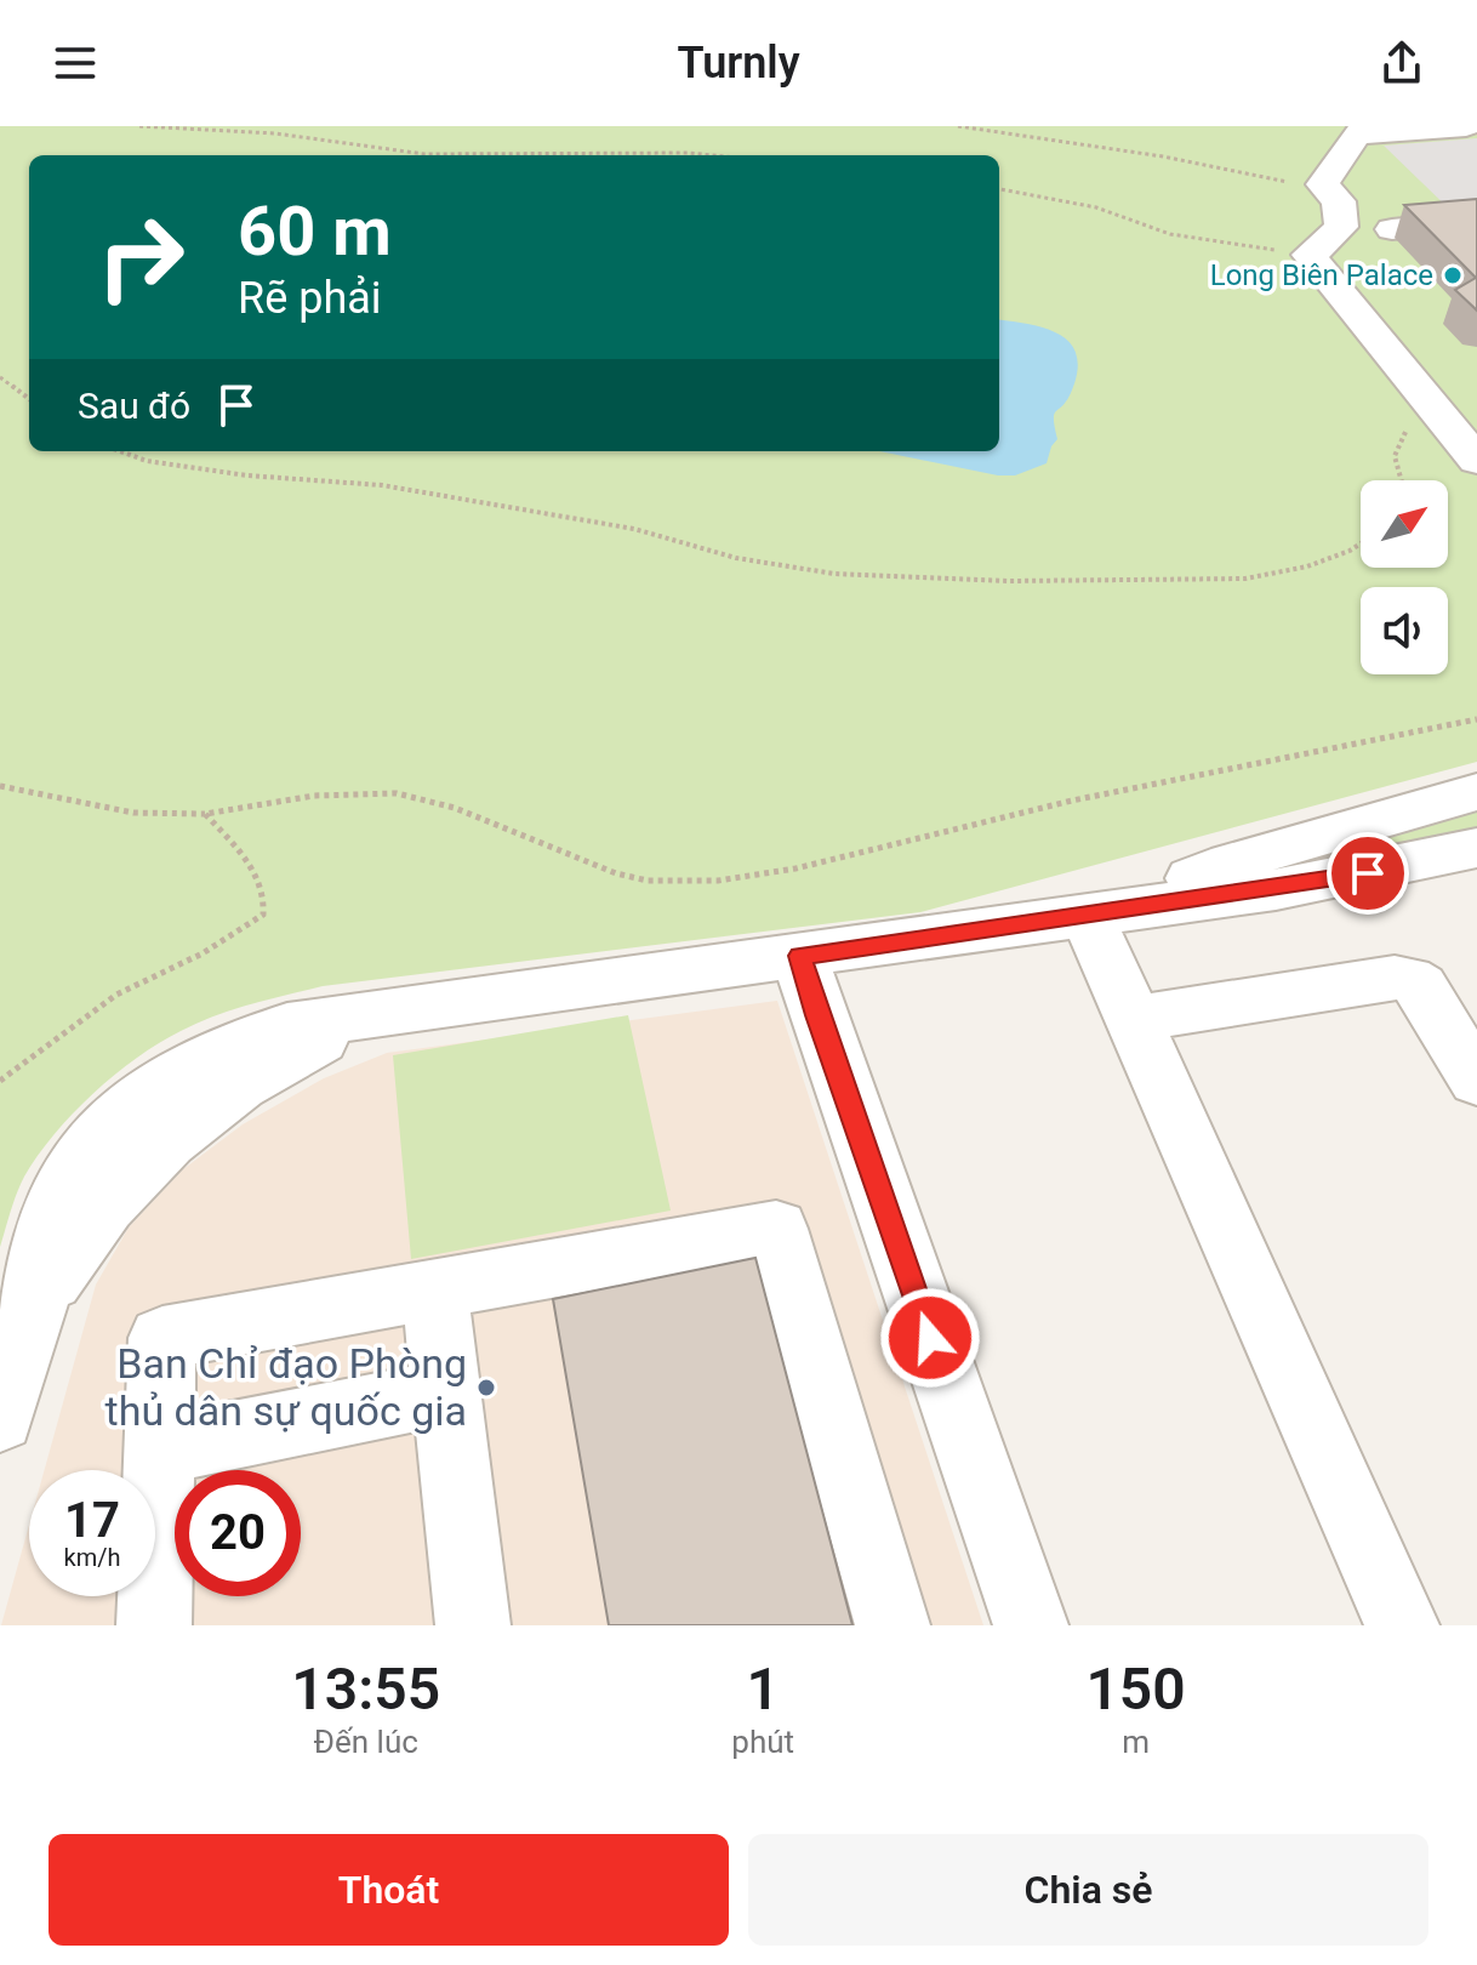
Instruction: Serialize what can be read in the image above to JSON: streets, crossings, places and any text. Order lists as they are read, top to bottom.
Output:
{
  "places": ["Long Biên Palace", "Ban Chỉ đạo Phòng thủ dân sự quốc gia"],
  "north": "top right",
  "page": {
    "header": "Turnly",
    "turn": ["60 m", "Rẽ phải"],
    "then": "Sau đó",
    "speed": "17 km/h",
    "limit": "20",
    "eta": [
      "13:55",
      "Đến lúc",
      "1",
      "phút",
      "150",
      "m"
    ],
    "buttons": ["Thoát", "Chia sẻ"]
  }
}
